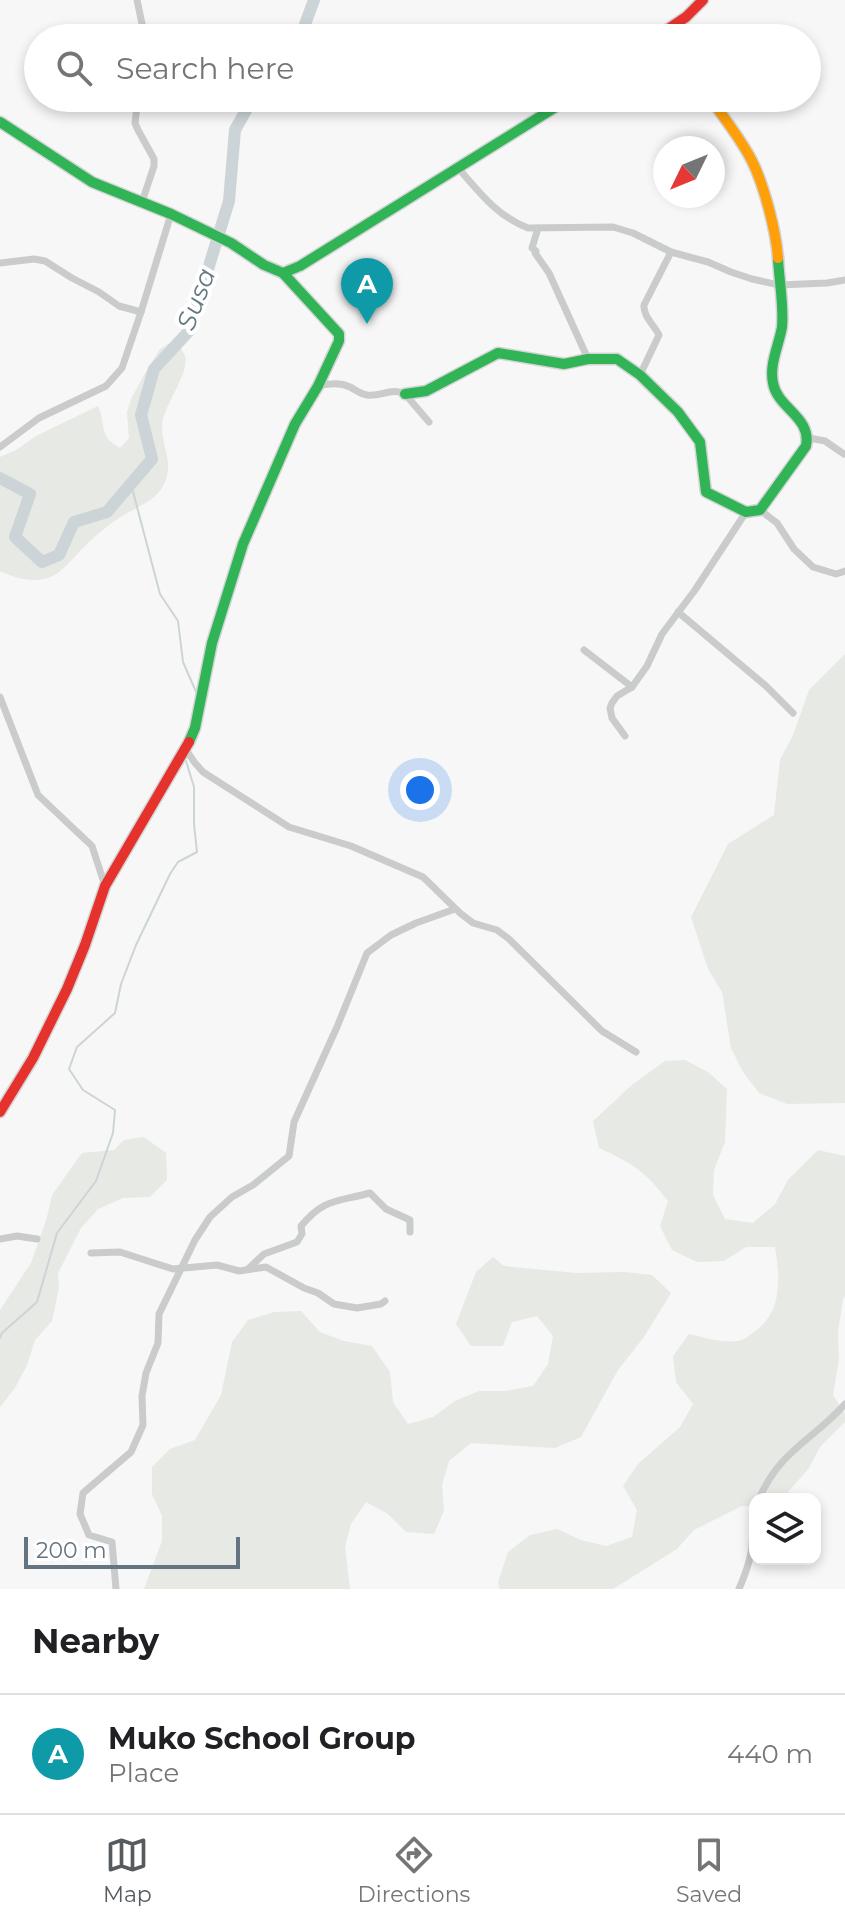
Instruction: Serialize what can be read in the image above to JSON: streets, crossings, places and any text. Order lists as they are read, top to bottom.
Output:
{
  "water": ["Susa"],
  "scale_bar": "200 m",
  "north": "bottom left",
  "page": {
    "search": "Search here",
    "pins": "A",
    "scale": "200 m",
    "heading": "Nearby",
    "list": [
      {
        "mark": "A",
        "name": "Muko School Group",
        "note": "Place",
        "value": "440 m"
      }
    ],
    "nav": ["Map", "Directions", "Saved"]
  }
}
